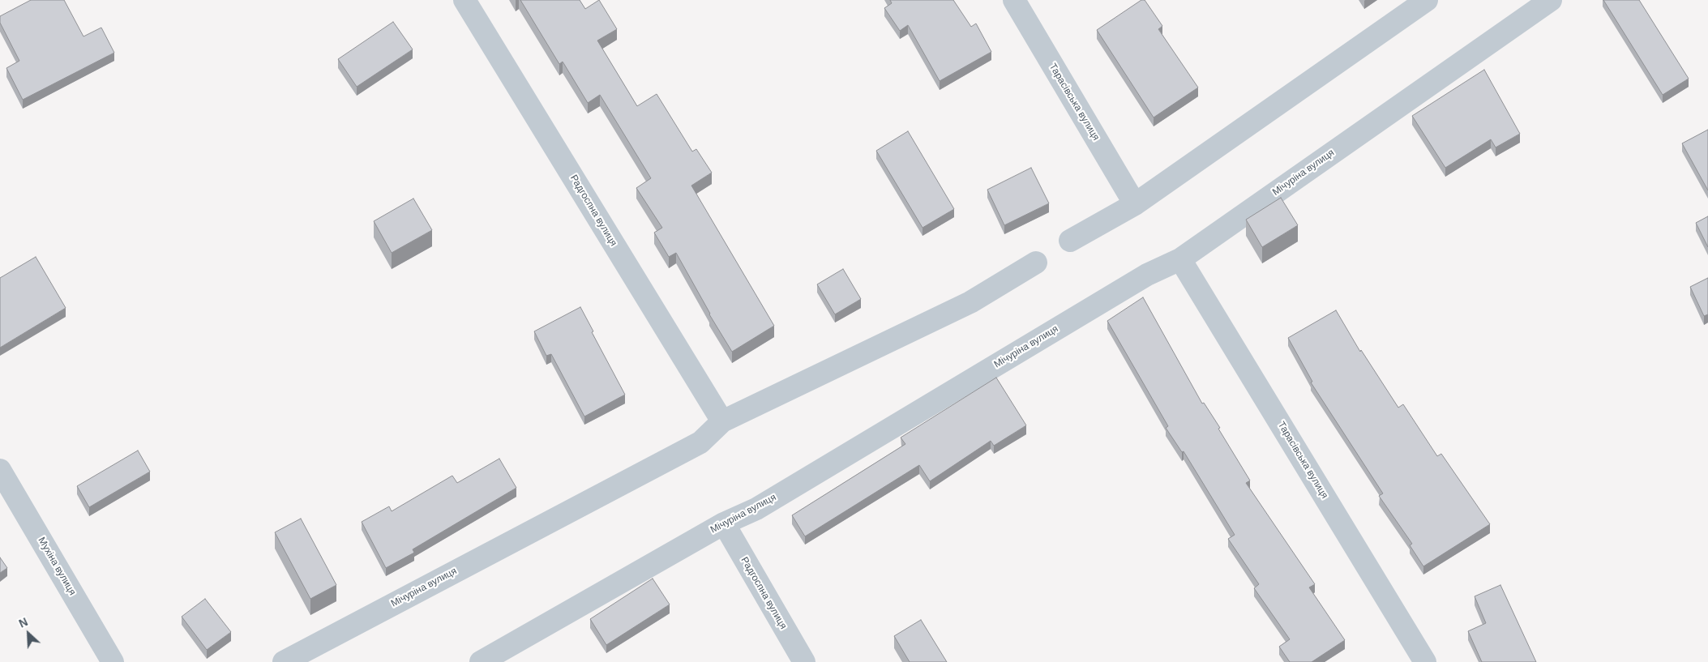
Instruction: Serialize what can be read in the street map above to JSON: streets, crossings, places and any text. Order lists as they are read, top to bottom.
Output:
{
  "streets": {
    "street": [
      "Тарасівська вулиця",
      "Мічуріна вулиця",
      "Радгоспна вулиця",
      "Мухіна вулиця"
    ]
  },
  "crossings": [
    ["Тарасівська вулиця", "Мічуріна вулиця"],
    ["Мічуріна вулиця", "Радгоспна вулиця"]
  ],
  "north": "top left"
}
